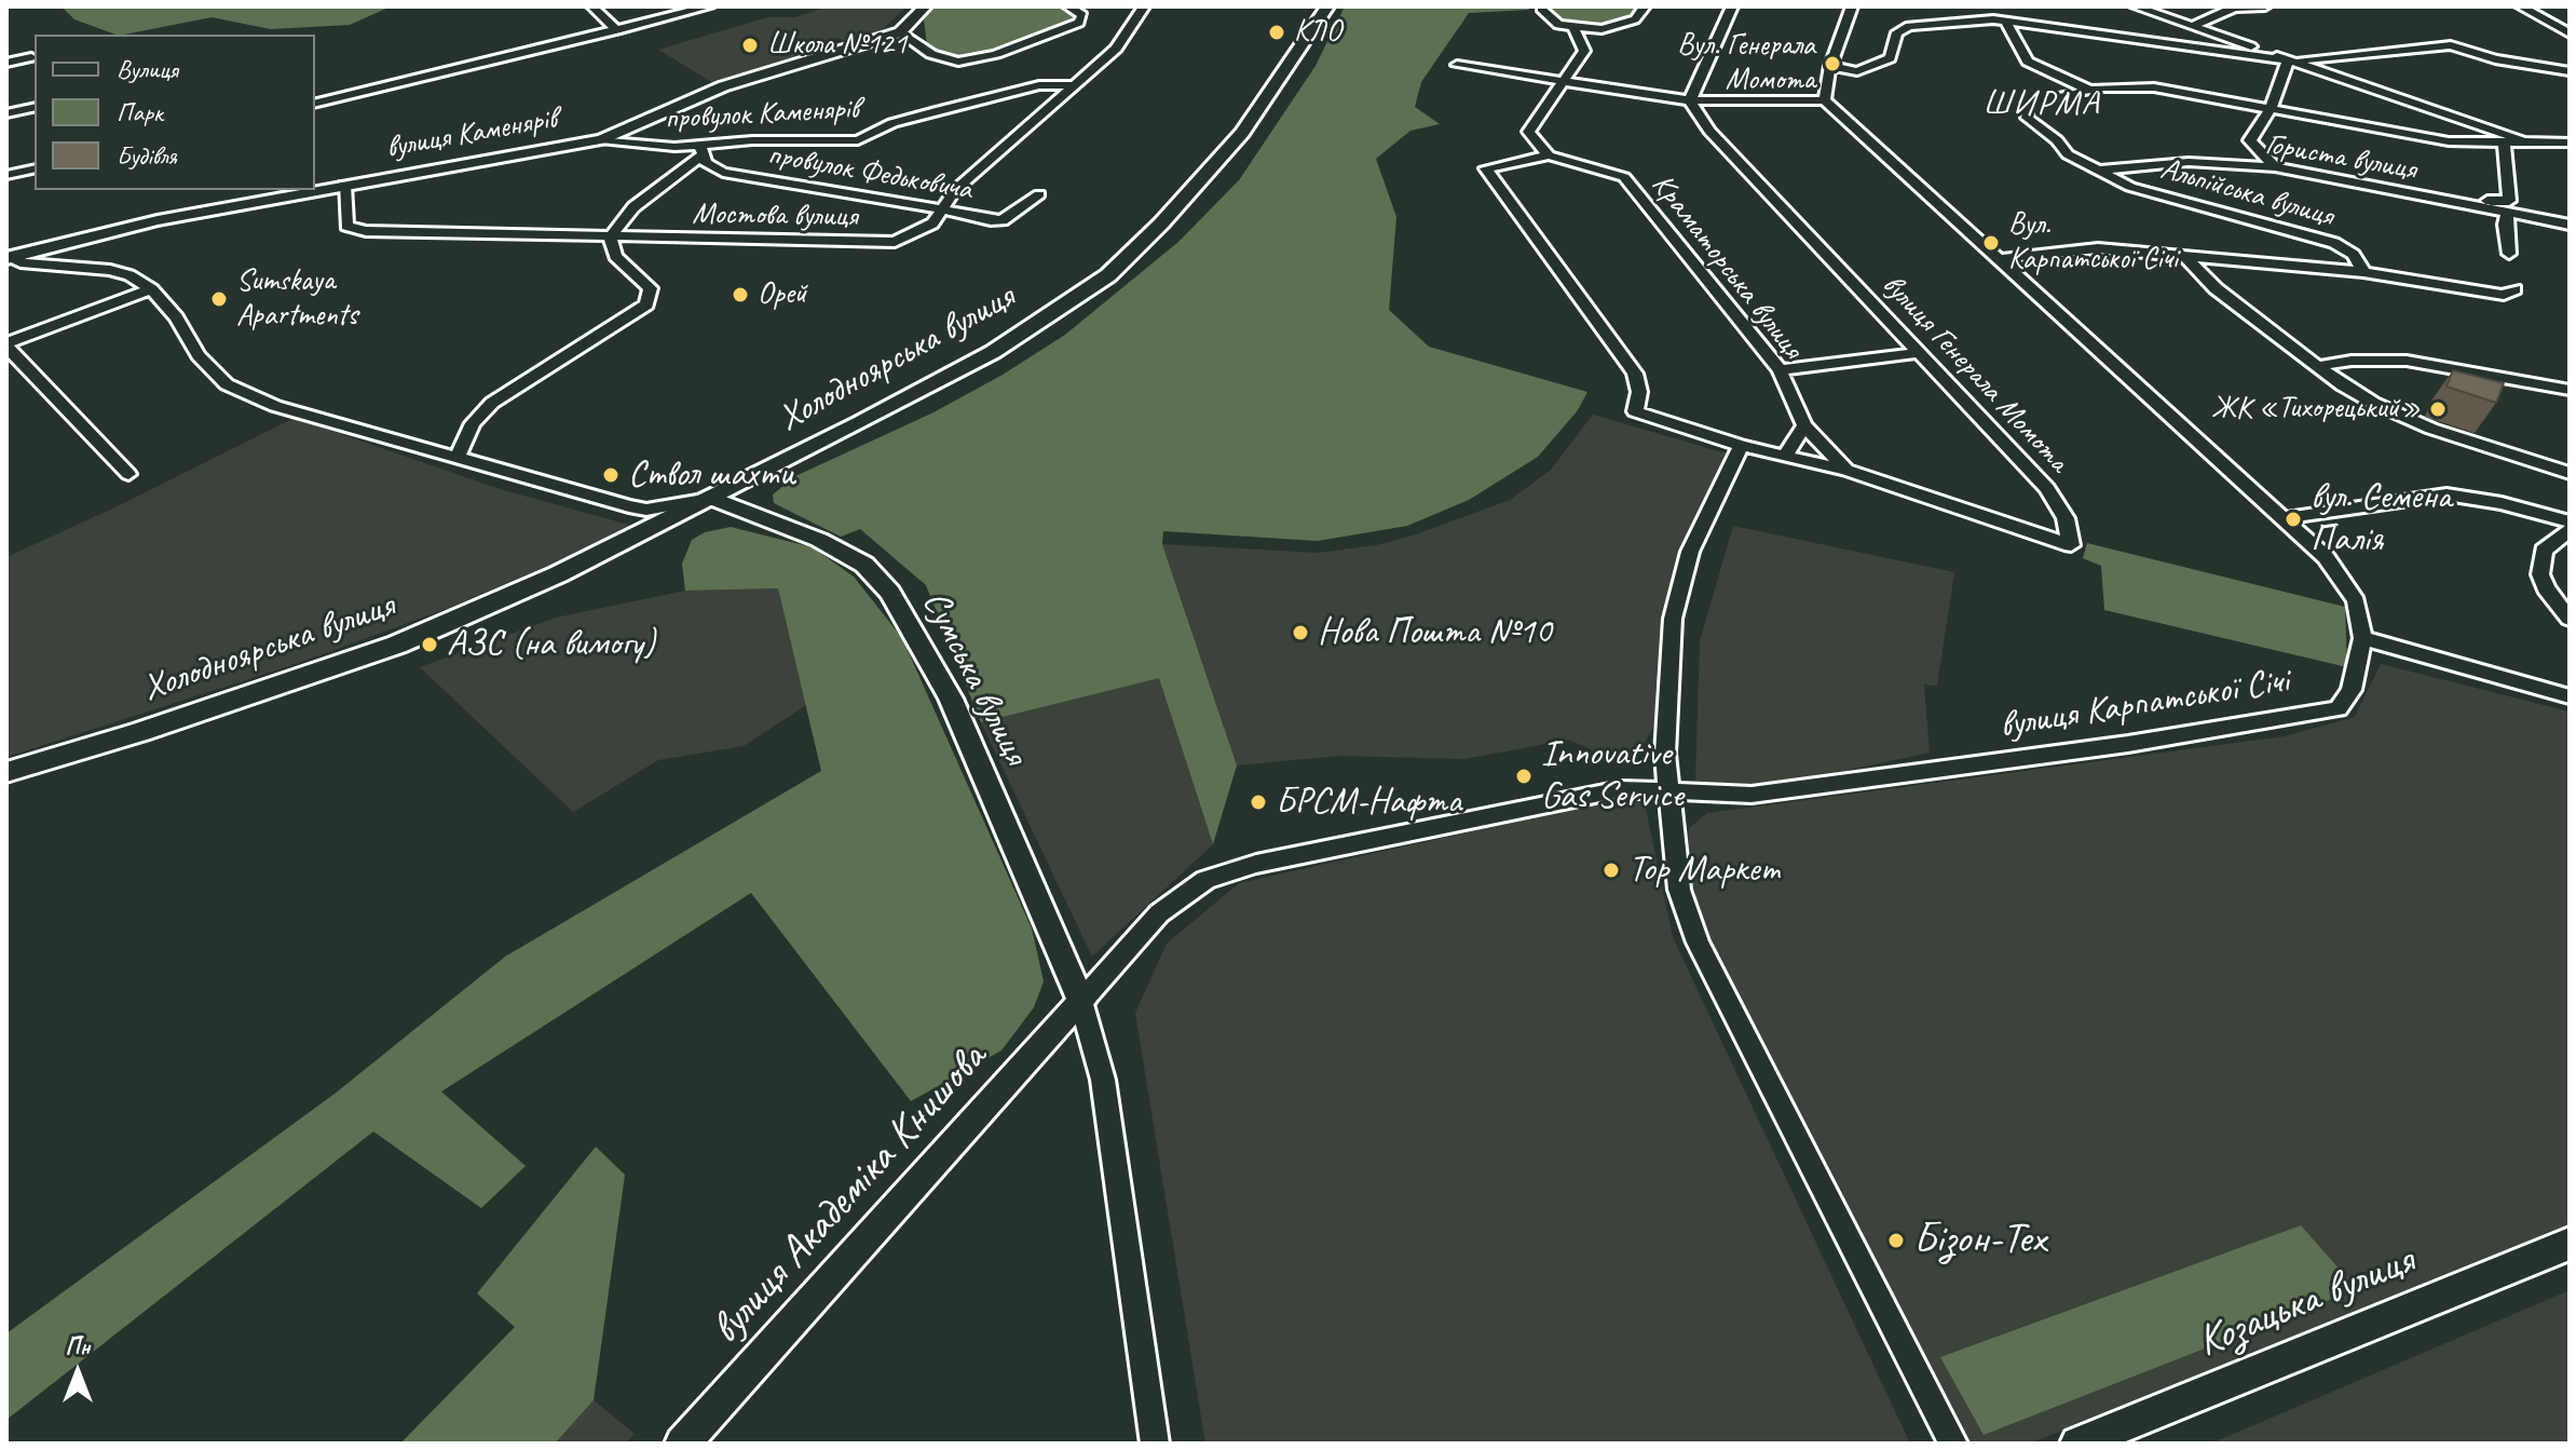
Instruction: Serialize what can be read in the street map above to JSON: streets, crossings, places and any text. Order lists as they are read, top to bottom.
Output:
{
  "streets": {
    "main road": ["Холодноярська вулиця"],
    "street": [
      "провулок Каменярів",
      "вулиця Каменярів",
      "Гориста вулиця",
      "провулок Федьковича",
      "Альпійська вулиця",
      "Мостова вулиця",
      "Краматорська вулиця",
      "вулиця Генерала Момота",
      "Сумська вулиця",
      "вулиця Карпатської Січі",
      "вулиця Академіка Книшова",
      "Козацька вулиця"
    ]
  },
  "crossings": [
    ["провулок Каменярів", "вулиця Каменярів"],
    ["провулок Каменярів", "провулок Федьковича"],
    ["провулок Каменярів", "Мостова вулиця"],
    ["вулиця Каменярів", "Мостова вулиця"],
    ["вулиця Каменярів", "Сумська вулиця"],
    ["Гориста вулиця", "Альпійська вулиця"],
    ["провулок Федьковича", "Мостова вулиця"],
    ["Альпійська вулиця", "вулиця Карпатської Січі"],
    ["Краматорська вулиця", "вулиця Генерала Момота"],
    ["Холодноярська вулиця", "Сумська вулиця"],
    ["Сумська вулиця", "вулиця Карпатської Січі"],
    ["Сумська вулиця", "вулиця Академіка Книшова"],
    ["вулиця Карпатської Січі", "вулиця Академіка Книшова"]
  ],
  "districts": ["ШИРМА"],
  "places": [
    "КЛО",
    "Школа №121",
    "Вул. Генерала Момота",
    "Вул. Карпатської Січі",
    "Орей",
    "Sumskaya Apartments",
    "ЖК «Тихорецький»",
    "Ствол шахти",
    "вул. Семена Палія",
    "Нова Пошта №10",
    "АЗС (на вимогу)",
    "Innovative Gas Service",
    "БРСМ-Нафта",
    "Top Маркет",
    "Бізон-Тех"
  ],
  "legend": ["Вулиця", "Парк", "Будівля"],
  "north": "top"
}
